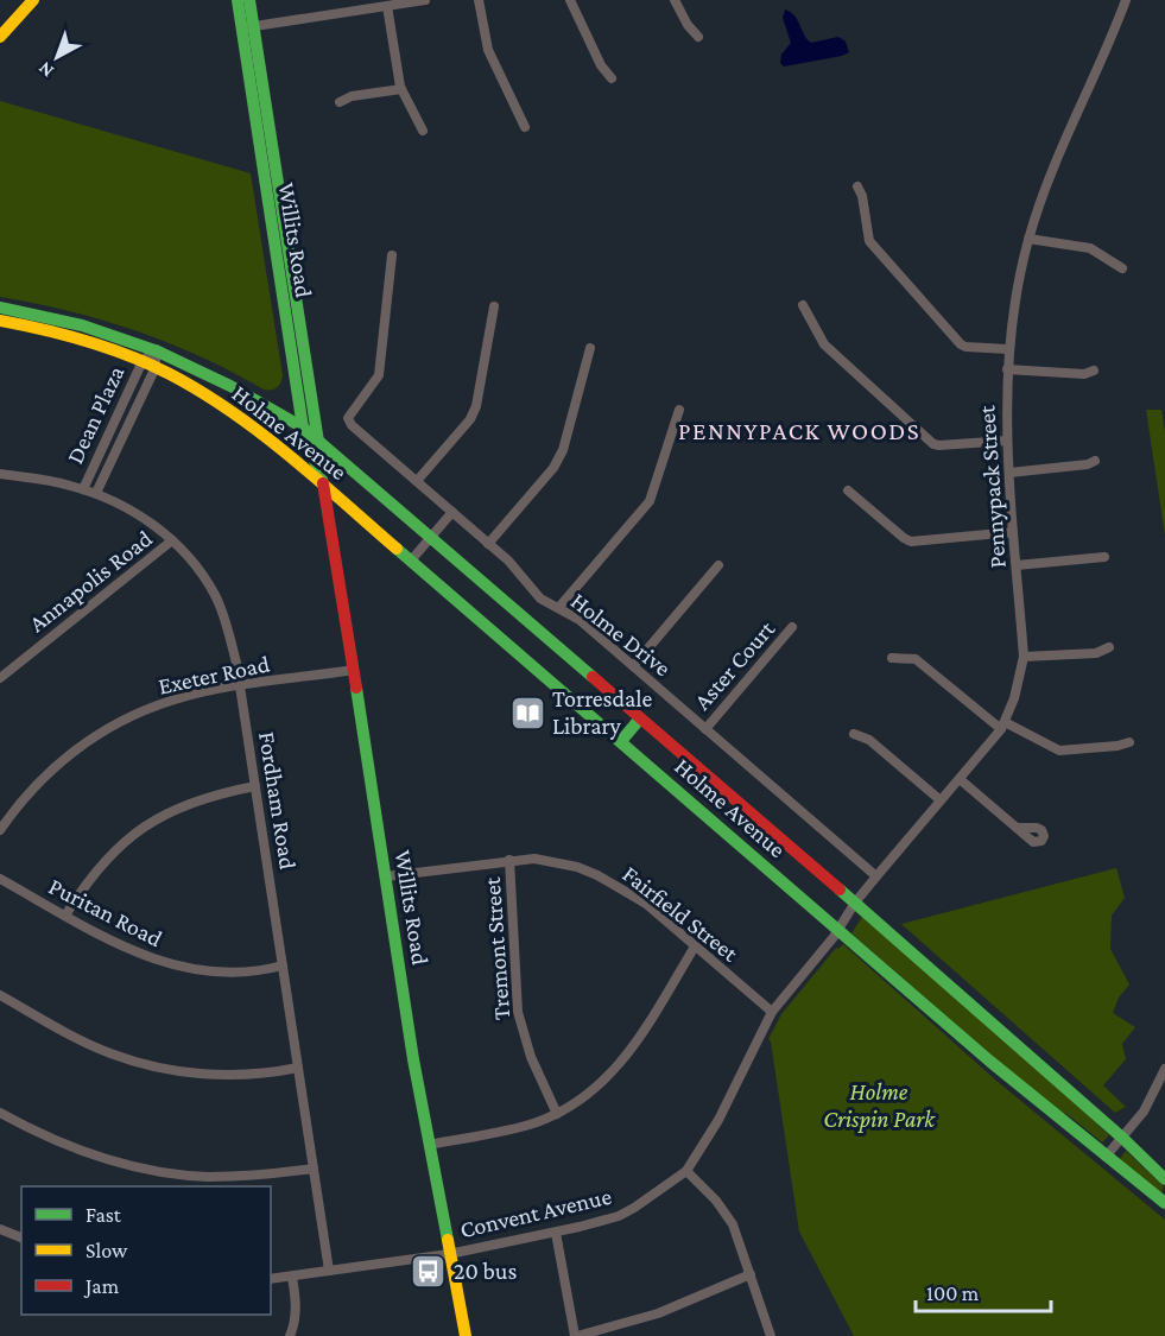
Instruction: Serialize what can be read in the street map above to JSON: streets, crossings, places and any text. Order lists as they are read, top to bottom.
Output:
{
  "streets": {
    "main road": ["Willits Road", "Holme Avenue"],
    "street": [
      "Dean Plaza",
      "Pennypack Street",
      "Annapolis Road",
      "Holme Drive",
      "Aster Court",
      "Exeter Road",
      "Fordham Road",
      "Puritan Road",
      "Fairfield Street",
      "Tremont Street",
      "Convent Avenue"
    ]
  },
  "crossings": [
    ["Willits Road", "Holme Avenue"],
    ["Willits Road", "Exeter Road"],
    ["Willits Road", "Fairfield Street"],
    ["Willits Road", "Convent Avenue"],
    ["Dean Plaza", "Holme Avenue"],
    ["Dean Plaza", "Fordham Road"],
    ["Holme Avenue", "Pennypack Street"],
    ["Holme Avenue", "Convent Avenue"],
    ["Pennypack Street", "Holme Drive"],
    ["Pennypack Street", "Convent Avenue"],
    ["Annapolis Road", "Fordham Road"],
    ["Holme Drive", "Aster Court"],
    ["Exeter Road", "Fordham Road"],
    ["Fordham Road", "Puritan Road"],
    ["Fordham Road", "Convent Avenue"],
    ["Fairfield Street", "Tremont Street"],
    ["Fairfield Street", "Convent Avenue"]
  ],
  "districts": ["PENNYPACK WOODS"],
  "parks": ["Holme Crispin Park"],
  "places": {
    "library": ["Torresdale Library"],
    "bus stop": ["20 bus"]
  },
  "legend": ["Fast", "Slow", "Jam"],
  "scale_bar": "100 m",
  "north": "bottom left"
}
